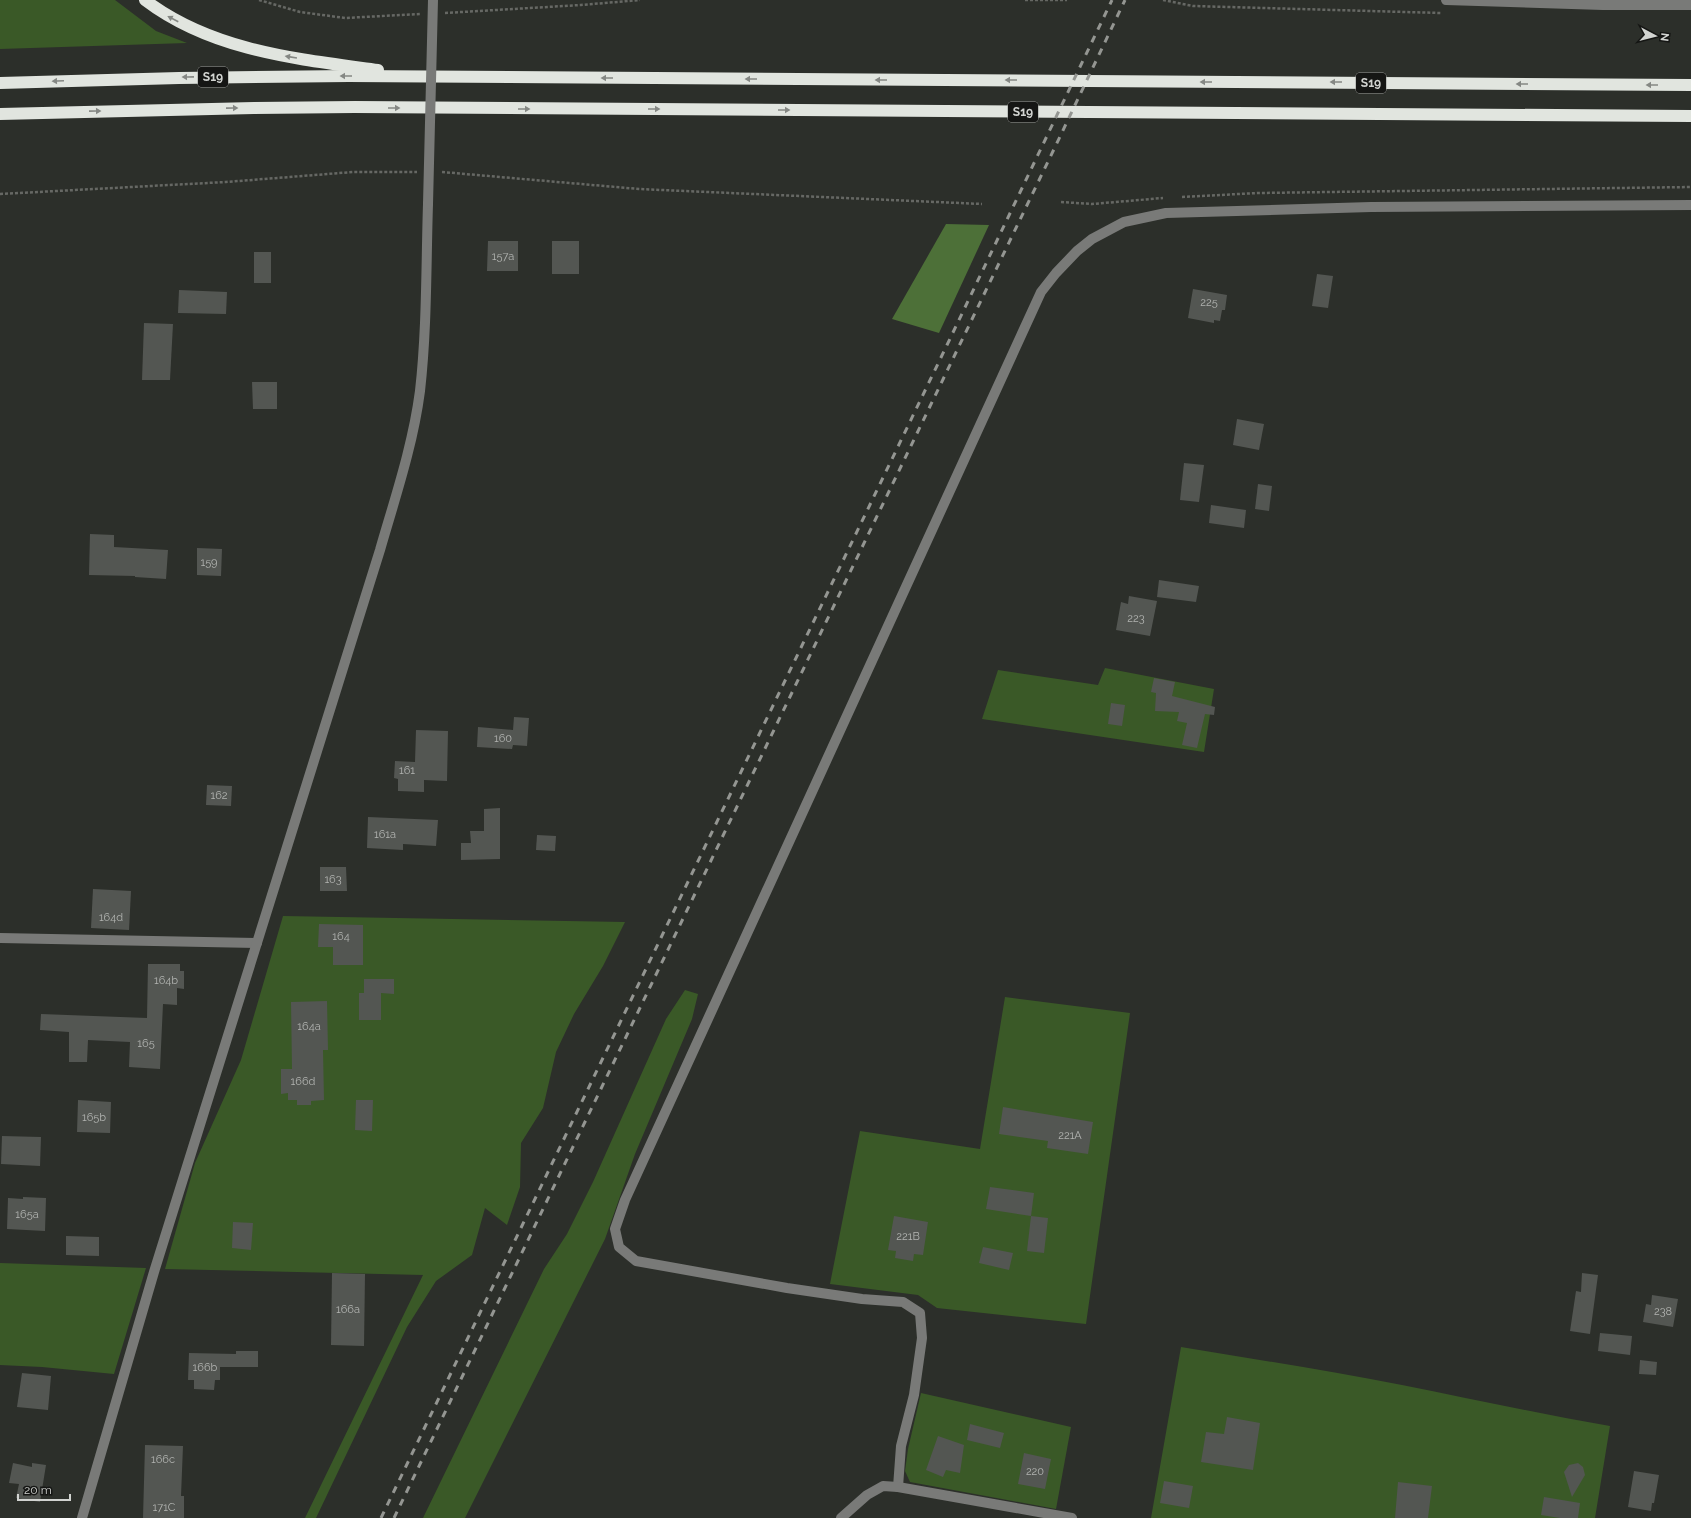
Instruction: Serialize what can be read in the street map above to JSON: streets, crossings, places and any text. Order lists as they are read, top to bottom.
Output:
{
  "streets": {
    "highway": ["S19"]
  },
  "house_numbers": [
    "157a",
    "225",
    "159",
    "223",
    "160",
    "161",
    "162",
    "161a",
    "163",
    "164d",
    "164",
    "164b",
    "164a",
    "165",
    "166d",
    "165b",
    "221A",
    "165a",
    "221B",
    "166a",
    "238",
    "166b",
    "166c",
    "220",
    "171C"
  ],
  "scale_bar": "20 m",
  "north": "right"
}
